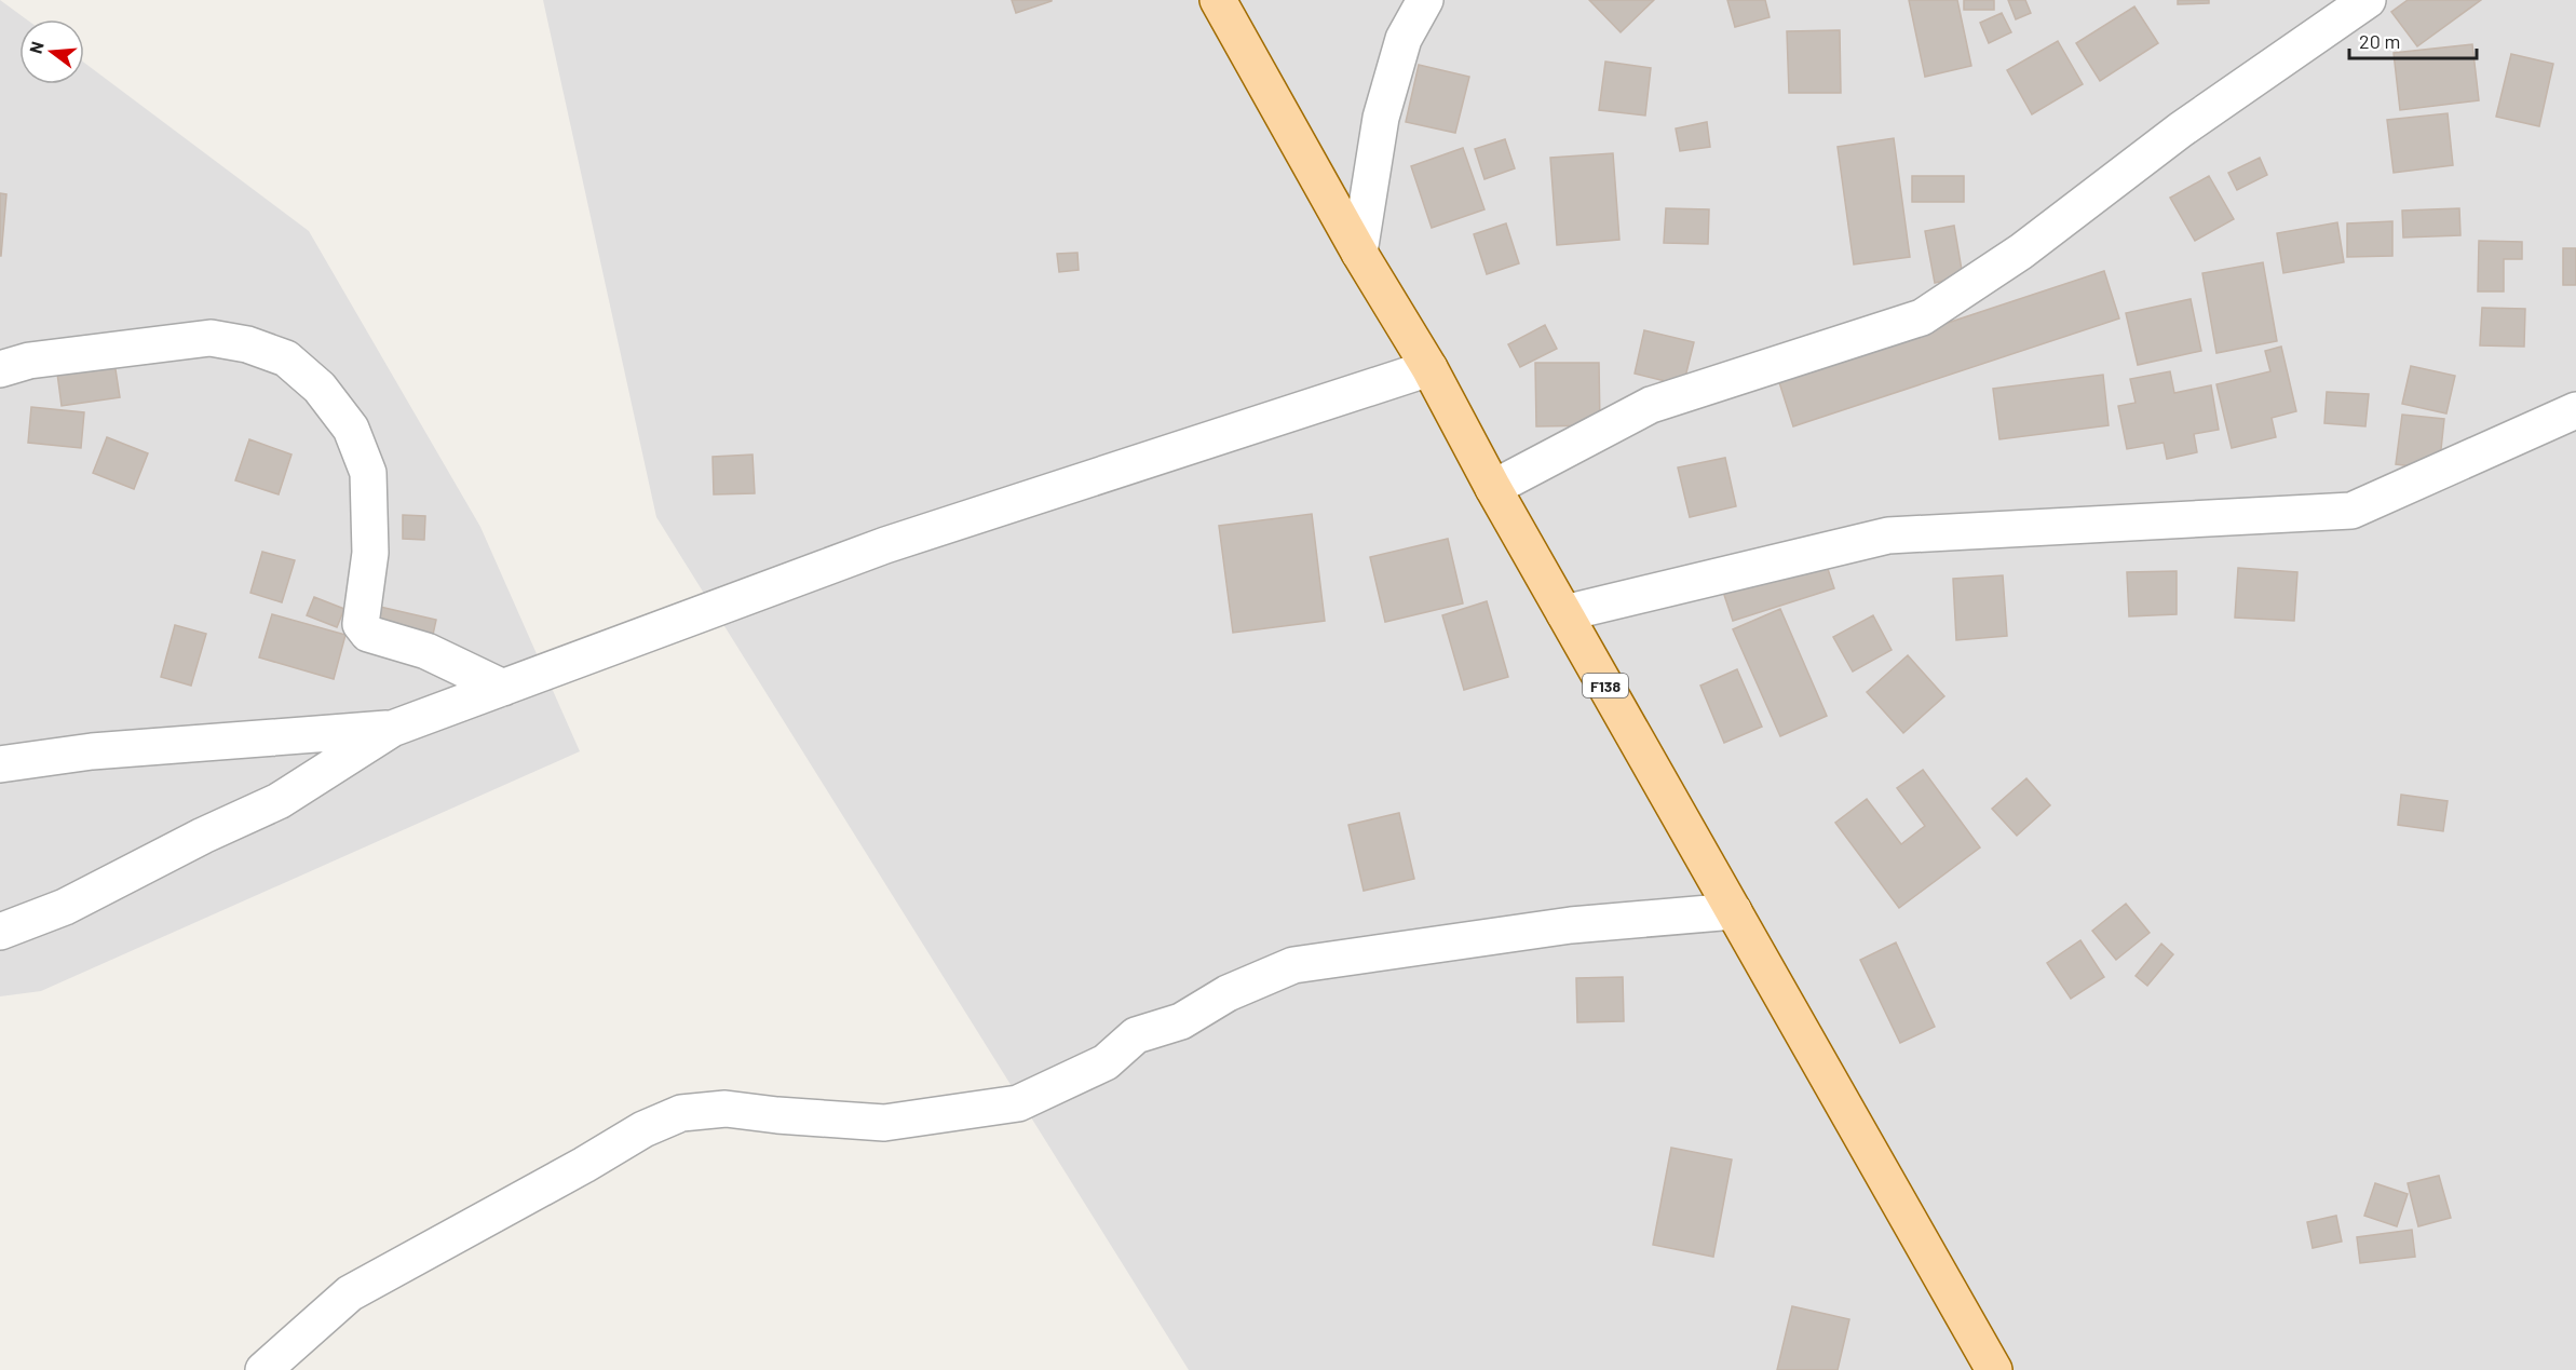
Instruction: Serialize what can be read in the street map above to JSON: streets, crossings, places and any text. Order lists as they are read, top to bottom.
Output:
{
  "streets": {
    "main road": ["F138"]
  },
  "scale_bar": "20 m",
  "north": "left"
}
